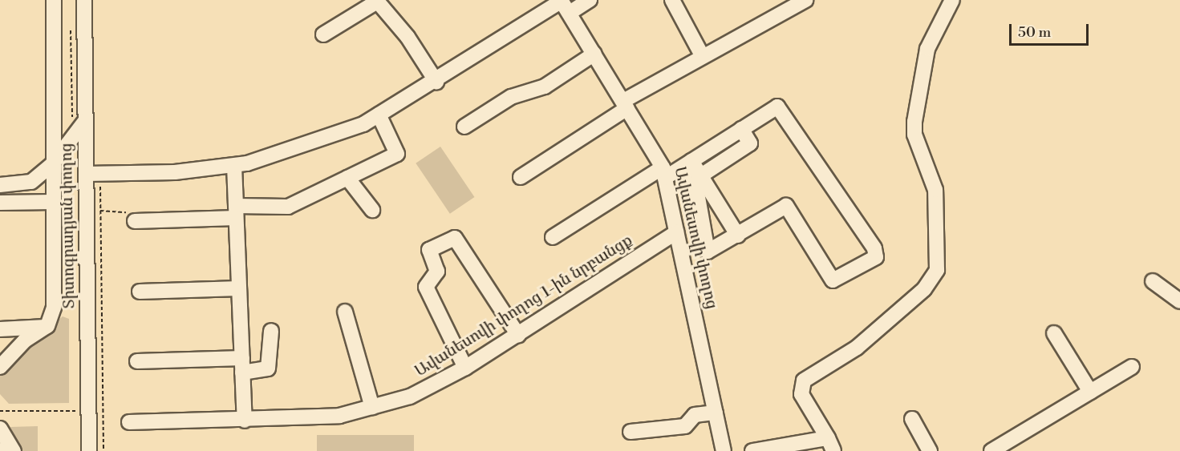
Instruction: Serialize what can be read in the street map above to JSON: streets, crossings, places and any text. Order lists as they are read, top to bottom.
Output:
{
  "streets": {
    "street": ["Տիտոգրադյան փողոց", "Ավանեսովի փողոց", "Ավանեսովի փողոց 1-ին նրբանցք"]
  },
  "crossings": [
    ["Ավանեսովի փողոց", "Ավանեսովի փողոց 1-ին նրբանցք"]
  ],
  "scale_bar": "50 m"
}
